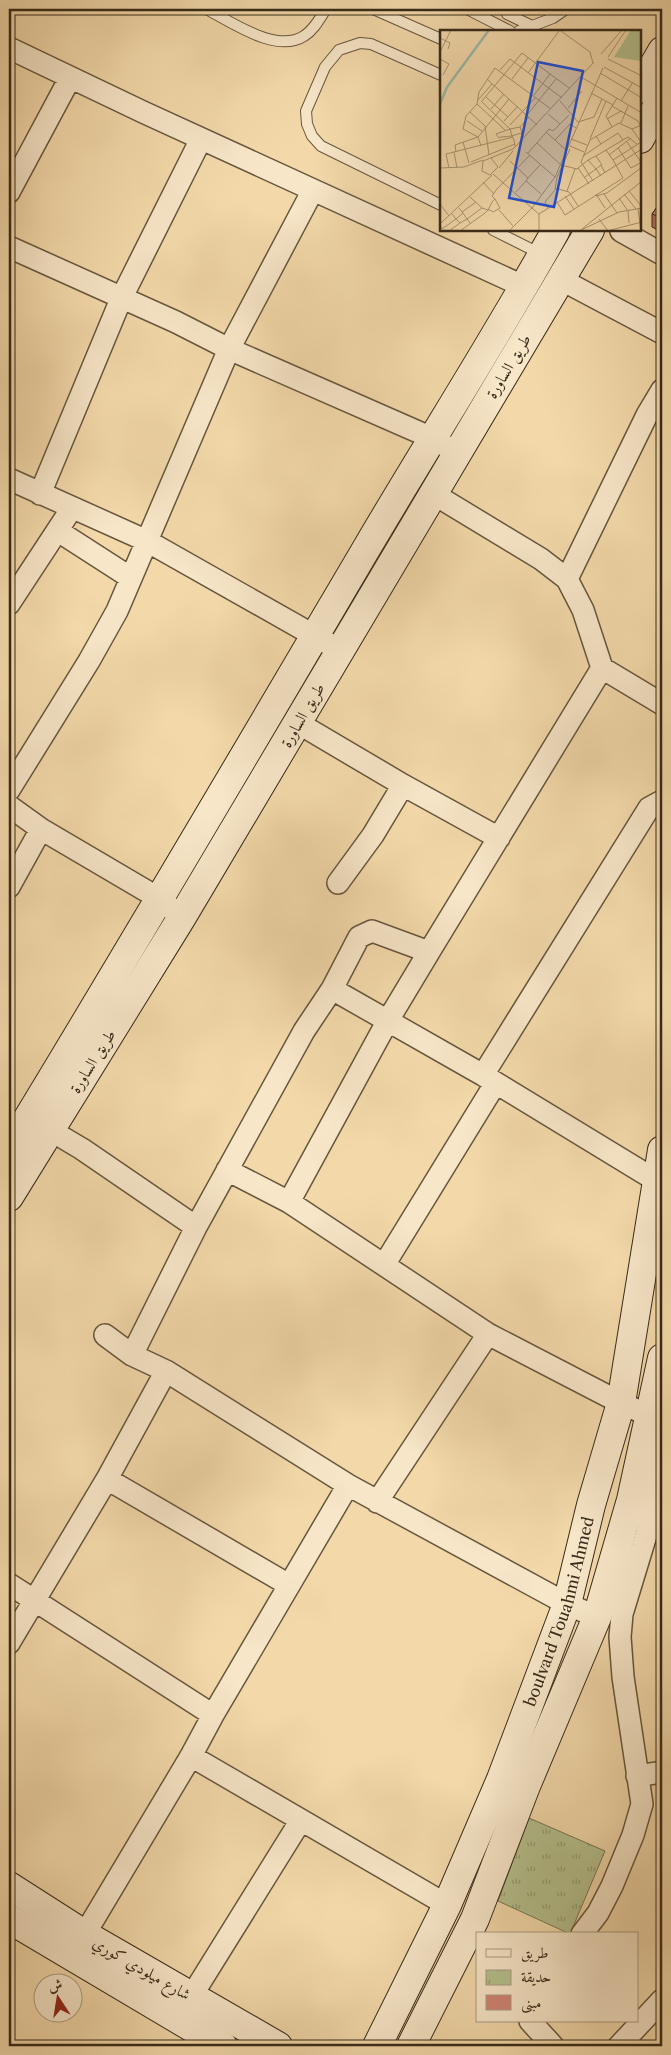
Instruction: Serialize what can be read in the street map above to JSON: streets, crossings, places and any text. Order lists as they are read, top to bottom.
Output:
{
  "streets": {
    "main road": ["طريق الساورة", "boulvard Touahmi Ahmed", "شارع ميلودي كوري"]
  },
  "legend": ["طريق", "حديقة", "مبنى"],
  "north": "top"
}
